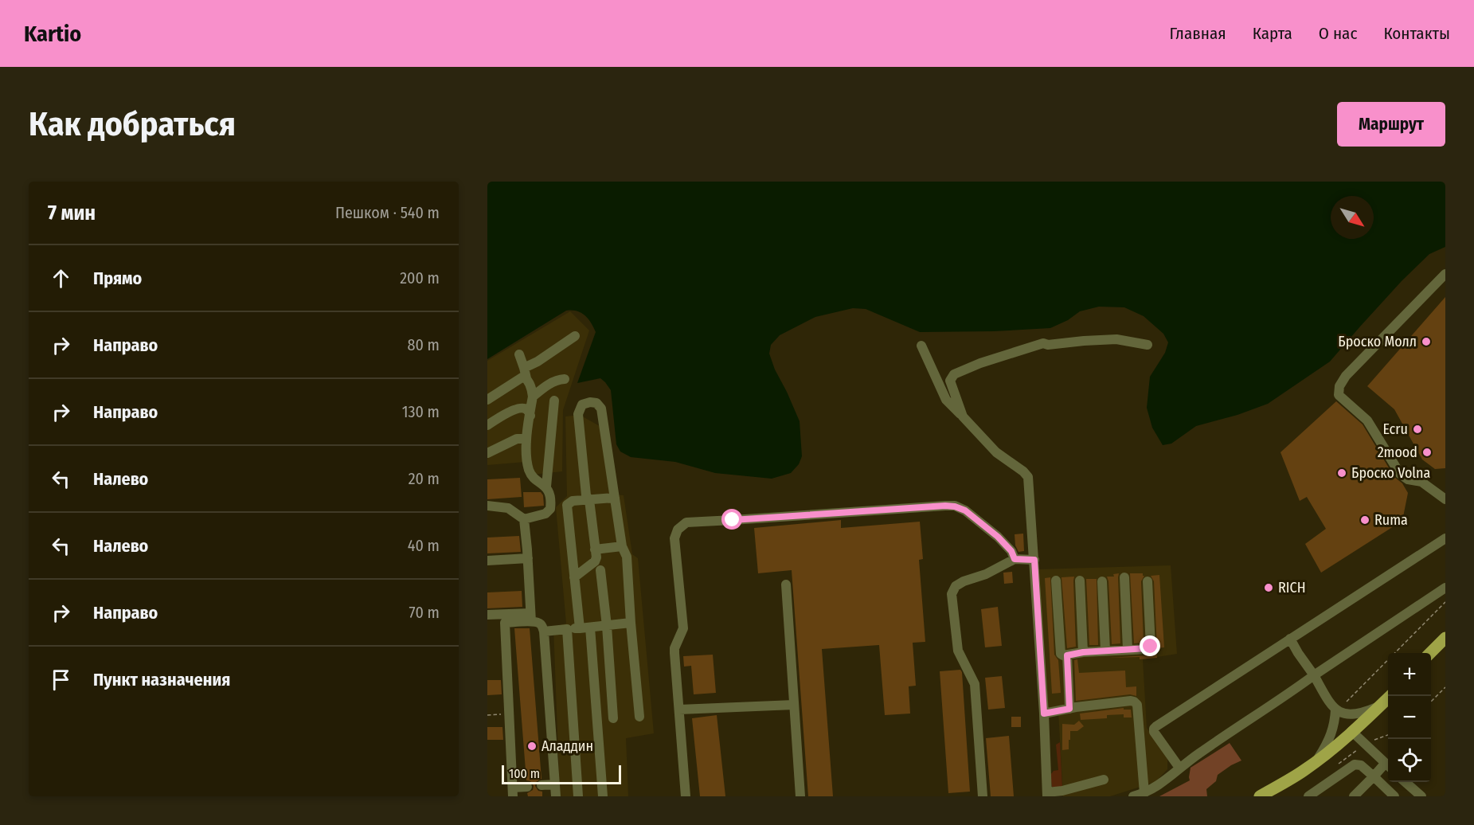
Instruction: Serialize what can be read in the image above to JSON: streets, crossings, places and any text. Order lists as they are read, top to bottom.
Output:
{
  "places": [
    "Броско Молл",
    "Ecru",
    "2mood",
    "Броско Volna",
    "Ruma",
    "RICH",
    "Аладдин"
  ],
  "scale_bar": "100 m",
  "north": "bottom right",
  "page": {
    "header": "Kartio",
    "nav": [
      "Главная",
      "Карта",
      "О нас",
      "Контакты"
    ],
    "buttons": "Маршрут",
    "title": "Как добраться",
    "heading": ["7 мин", "Пешком · 540 m"],
    "list": [
      ["Прямо", "200 m"],
      ["Направо", "80 m"],
      ["Направо", "130 m"],
      ["Налево", "20 m"],
      ["Налево", "40 m"],
      ["Направо", "70 m"],
      "Пункт назначения"
    ],
    "map_buttons": ["+", "−"],
    "scale": "100 m"
  }
}
